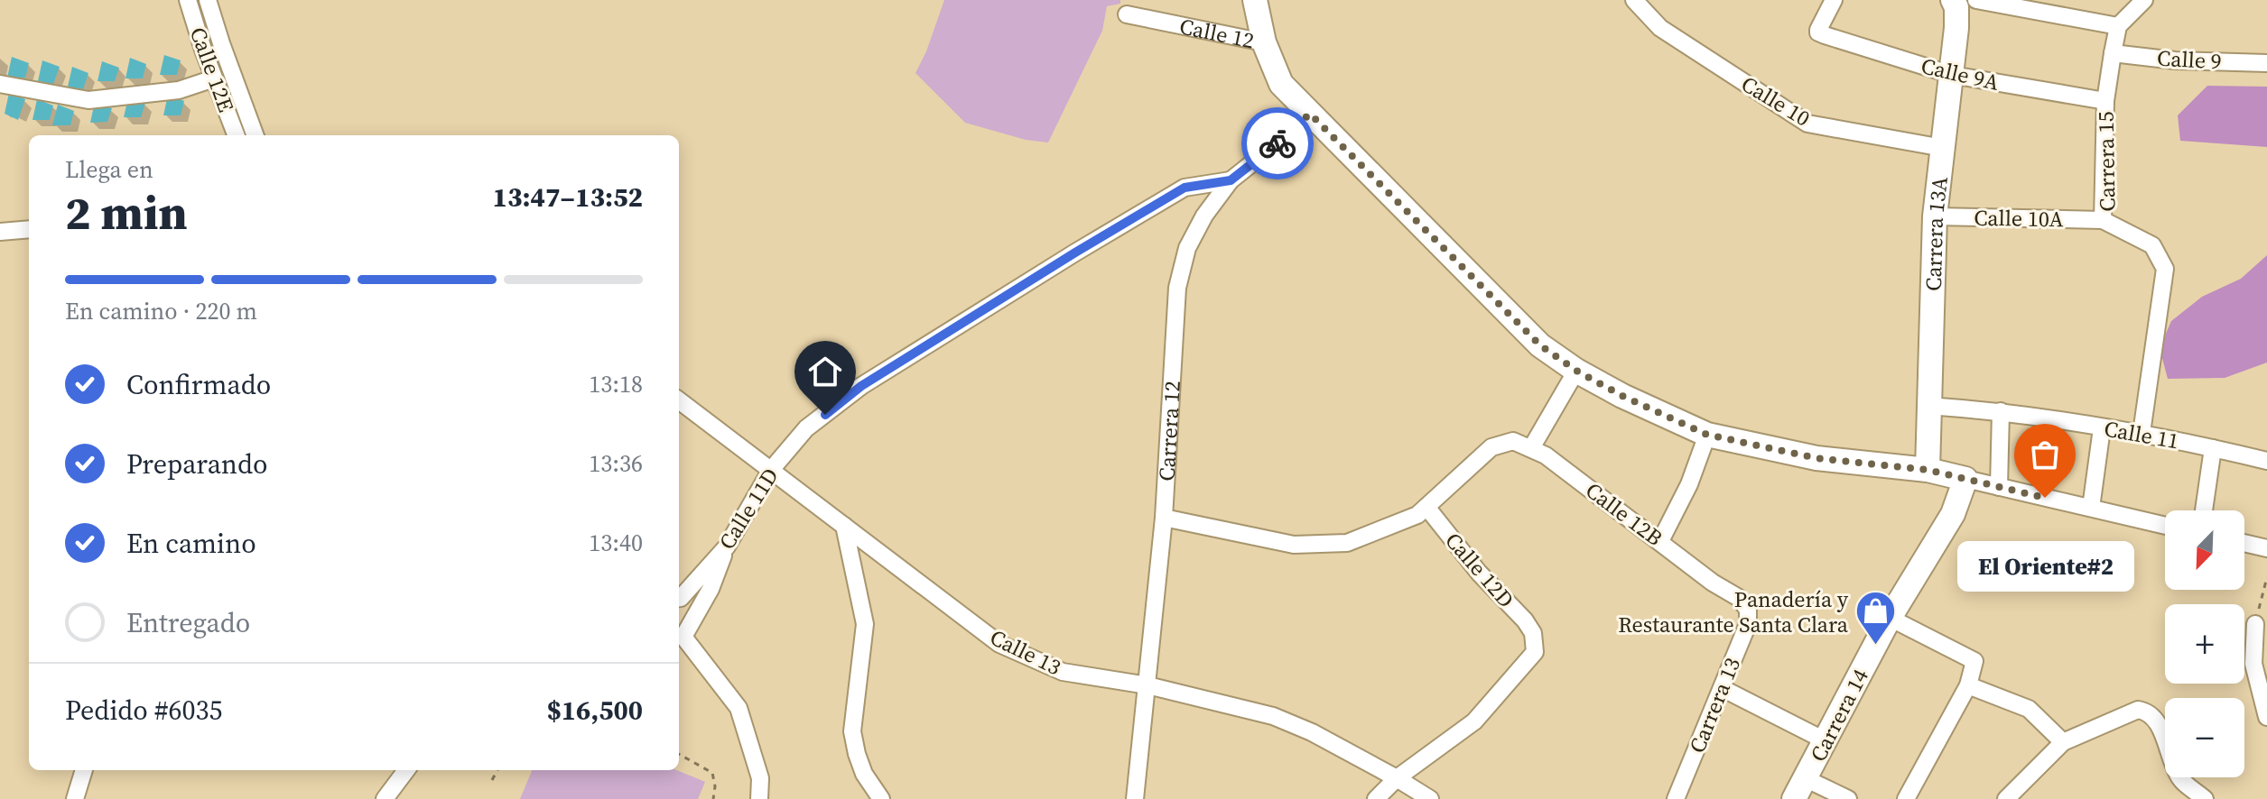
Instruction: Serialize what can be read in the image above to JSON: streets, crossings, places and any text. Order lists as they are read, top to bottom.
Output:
{
  "streets": {
    "street": [
      "Calle 12",
      "Calle 9",
      "Calle 12E",
      "Calle 9A",
      "Calle 10",
      "Carrera 15",
      "Calle 10A",
      "Carrera 13A",
      "Carrera 12",
      "Calle 11",
      "Calle 11D",
      "Calle 12B",
      "Calle 12D",
      "Calle 13",
      "Carrera 13",
      "Carrera 14"
    ]
  },
  "crossings": [
    ["Calle 12", "Carrera 13A"],
    ["Calle 12", "Carrera 12"],
    ["Calle 12", "Carrera 14"],
    ["Calle 9", "Carrera 15"],
    ["Calle 9A", "Carrera 15"],
    ["Calle 9A", "Carrera 13A"],
    ["Calle 10", "Carrera 13A"],
    ["Carrera 15", "Calle 10A"],
    ["Carrera 15", "Calle 11"],
    ["Calle 10A", "Carrera 13A"],
    ["Carrera 13A", "Calle 11"],
    ["Carrera 12", "Calle 11D"],
    ["Carrera 12", "Calle 13"],
    ["Calle 11D", "Calle 13"],
    ["Calle 12B", "Calle 12D"],
    ["Calle 12B", "Carrera 13"],
    ["Calle 12D", "Calle 13"]
  ],
  "places": {
    "other": ["El Oriente#2"],
    "shop": ["Panadería y Restaurante Santa Clara"]
  },
  "north": "bottom left",
  "page": {
    "heading": ["2 min", "Llega en", "13:47–13:52"],
    "panel": ["Pedido #6035", "$16,500"],
    "bar": "En camino · 220 m",
    "list": [
      ["Confirmado", "13:18"],
      ["Preparando", "13:36"],
      ["En camino", "13:40"],
      "Entregado"
    ],
    "map_buttons": ["+", "−"],
    "bubble": "El Oriente#2"
  }
}
